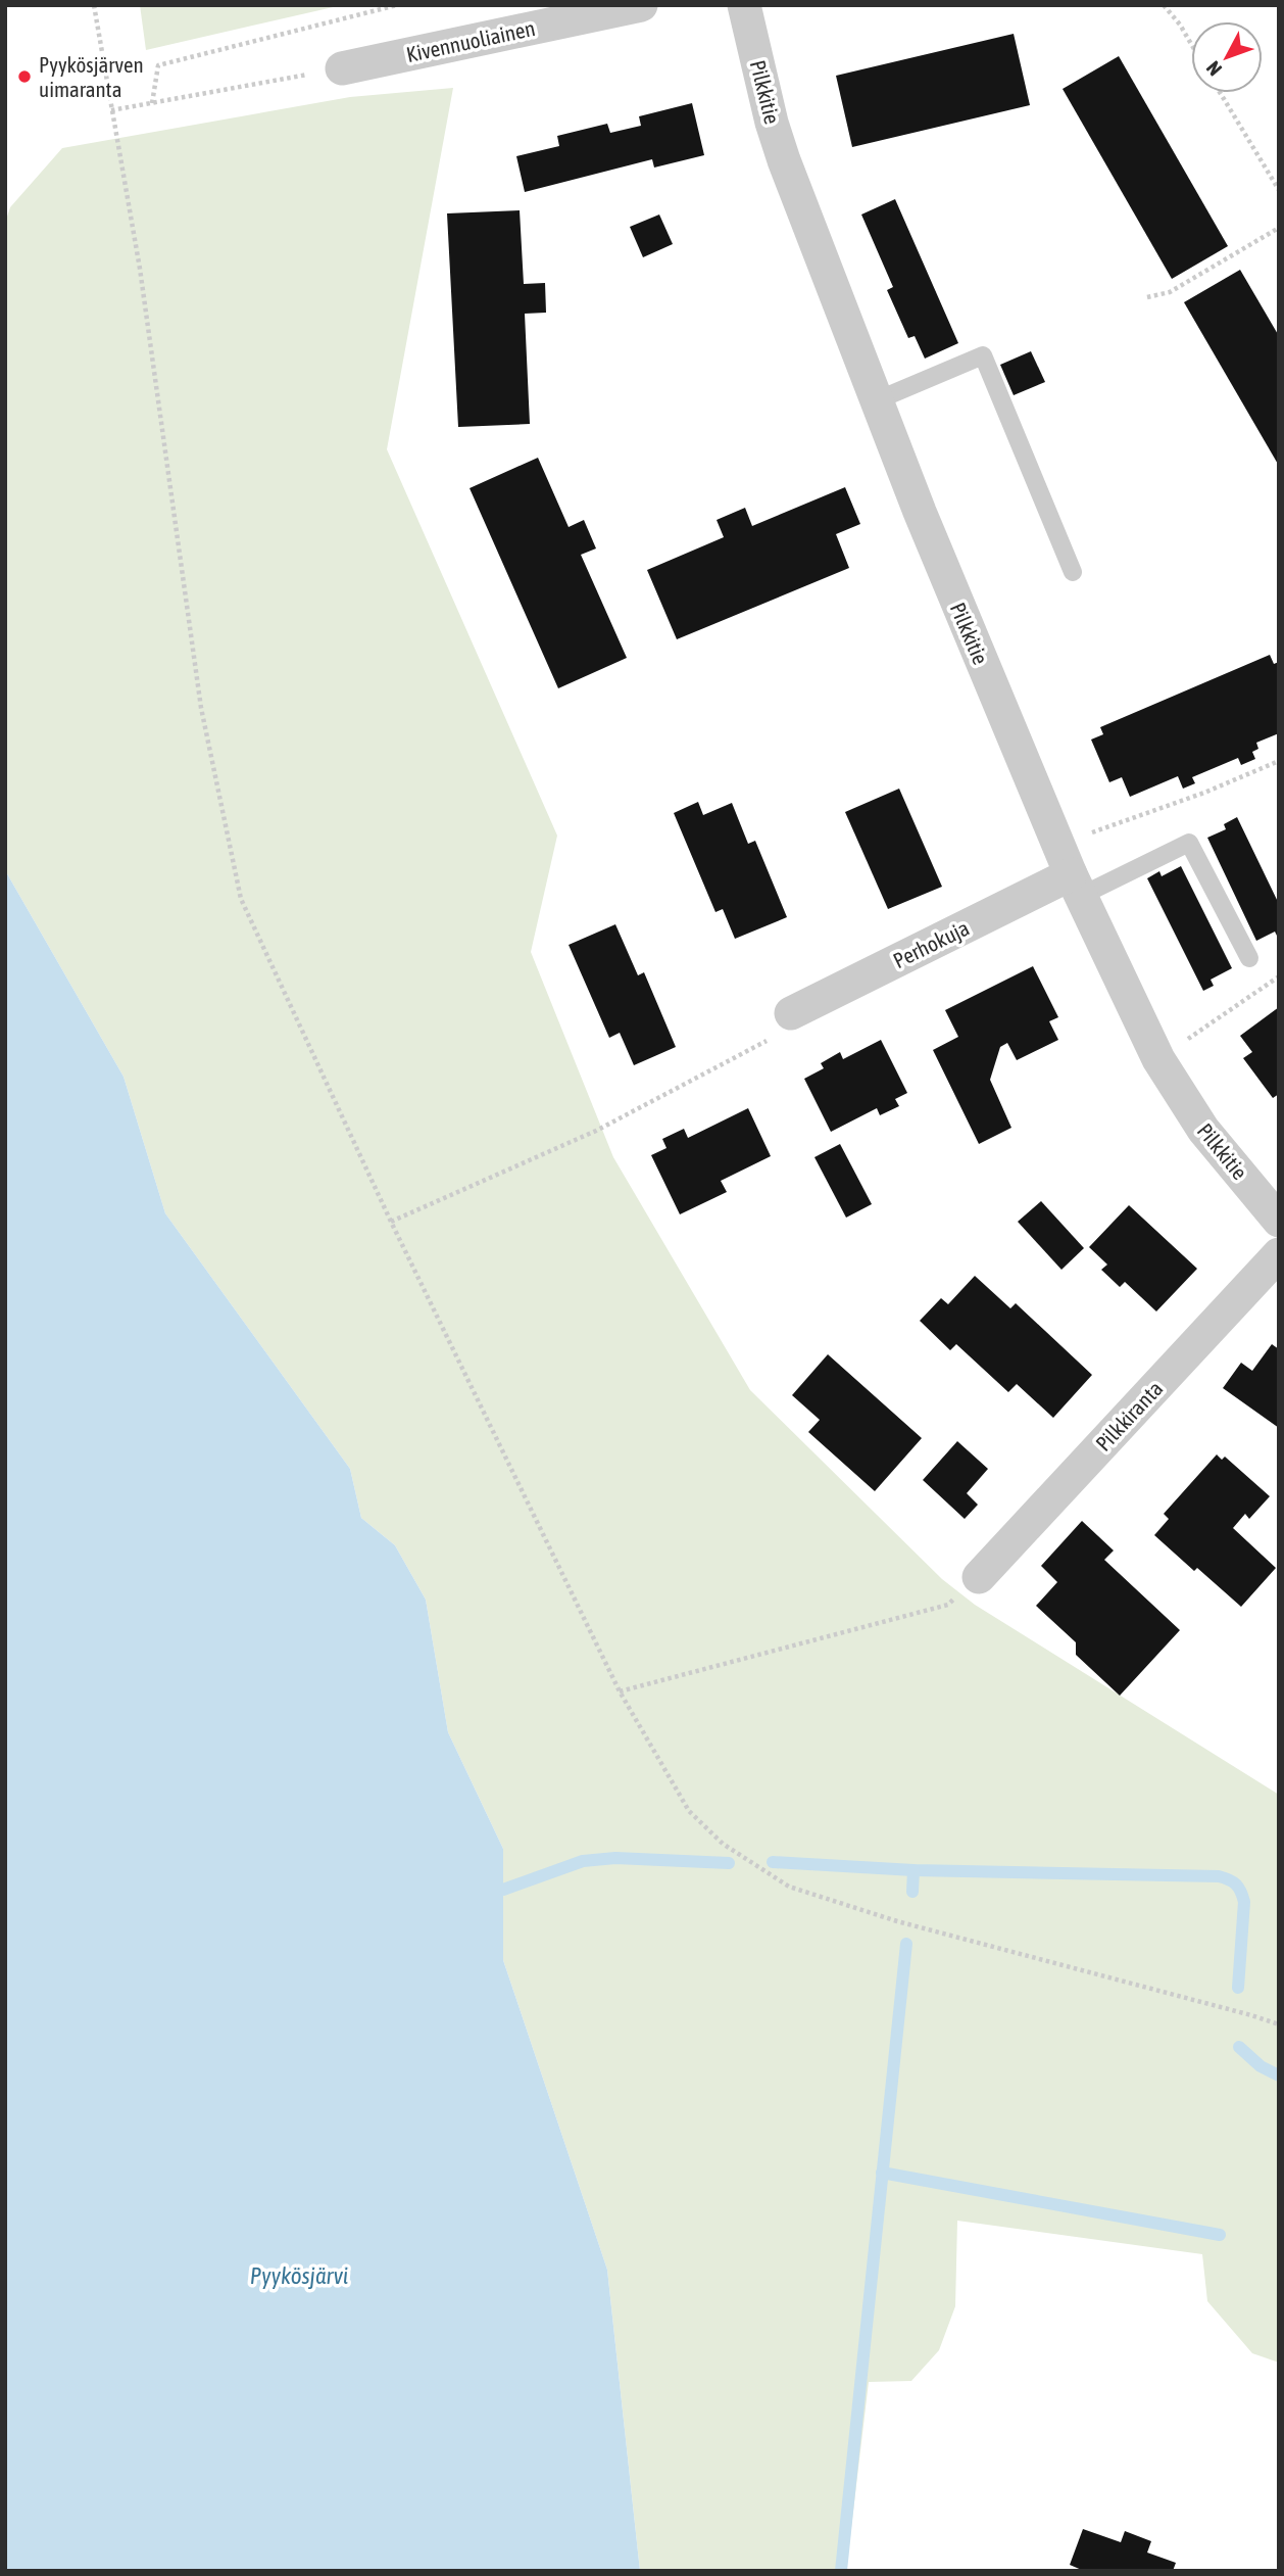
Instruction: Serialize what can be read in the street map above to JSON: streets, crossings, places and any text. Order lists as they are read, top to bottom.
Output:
{
  "streets": {
    "street": [
      "Kivennuoliainen",
      "Pilkkitie",
      "Perhokuja",
      "Pilkkiranta"
    ]
  },
  "crossings": [
    ["Pilkkitie", "Perhokuja"]
  ],
  "water": ["Pyykösjärvi"],
  "places": ["Pyykösjärven uimaranta"],
  "north": "bottom left"
}
